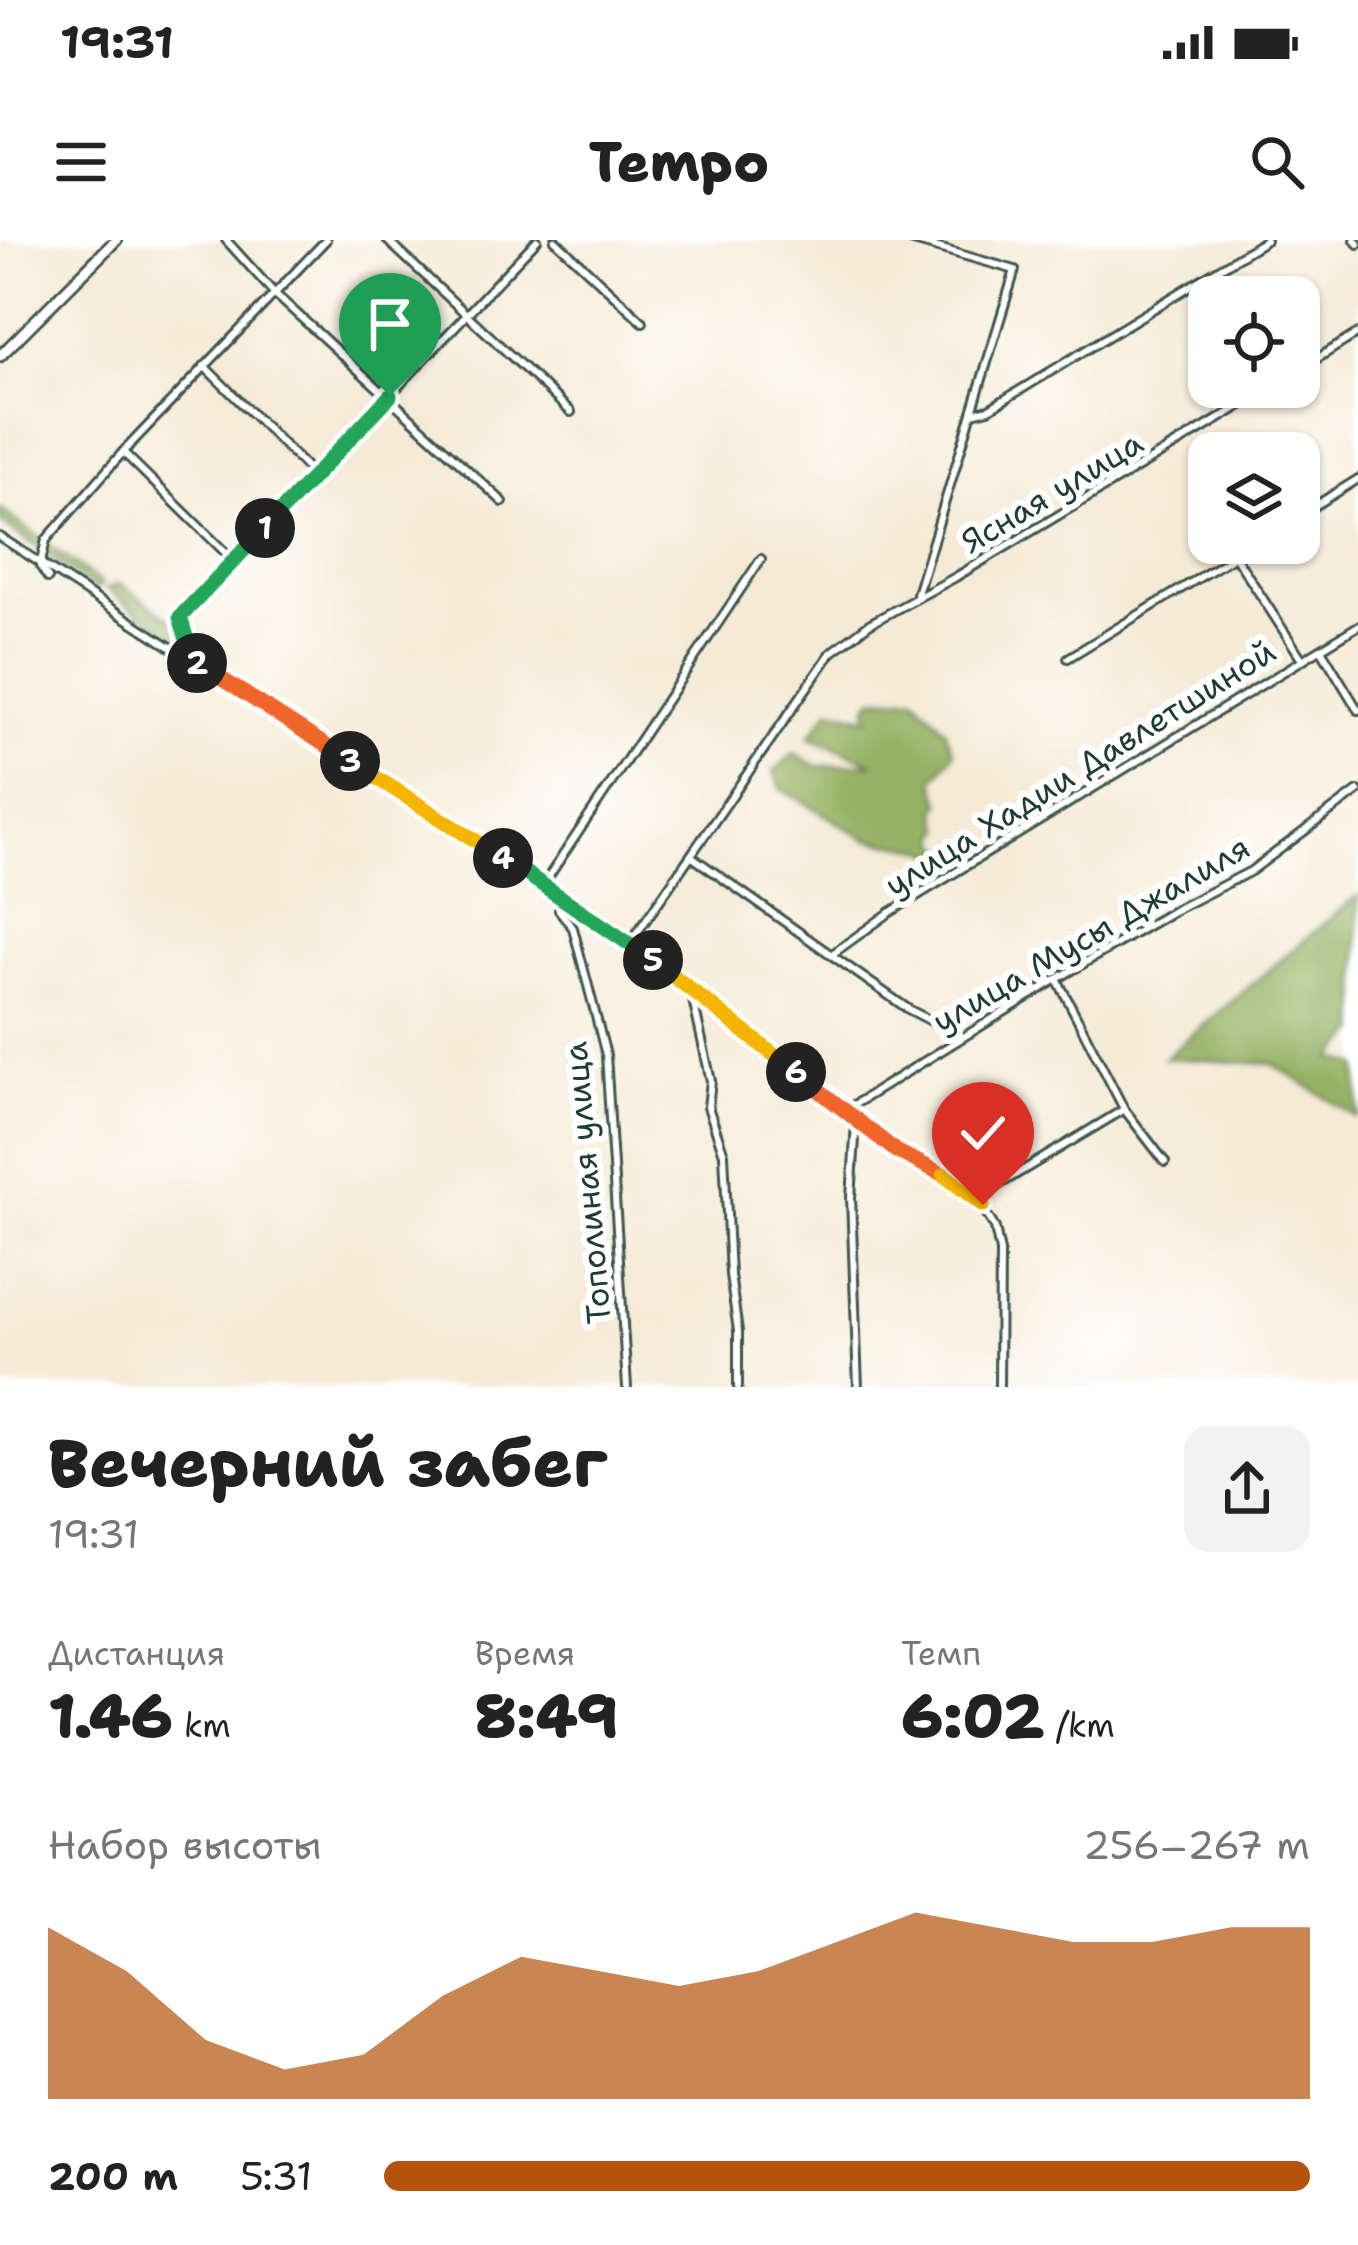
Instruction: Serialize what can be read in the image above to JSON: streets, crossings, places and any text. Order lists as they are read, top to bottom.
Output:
{
  "streets": {
    "street": [
      "Ясная улица",
      "улица Хадии Давлетшиной",
      "улица Мусы Джалиля",
      "Тополиная улица"
    ]
  },
  "page": {
    "status": "19:31",
    "header": "Tempo",
    "pins": [
      "1",
      "2",
      "3",
      "4",
      "5",
      "6"
    ],
    "heading": ["Вечерний забег", "19:31"],
    "stats": [
      ["Дистанция", "1.46 km"],
      ["Время", "8:49"],
      ["Темп", "6:02 /km"]
    ],
    "chart": ["Набор высоты", "256–267 m"],
    "list": [
      {
        "name": "200 m",
        "note": "5:31"
      }
    ]
  }
}
